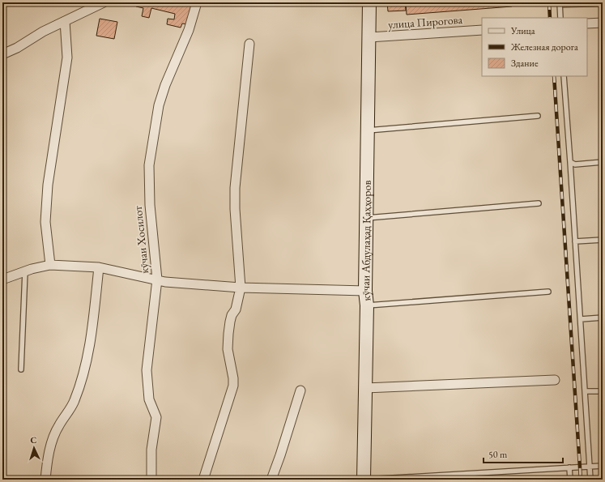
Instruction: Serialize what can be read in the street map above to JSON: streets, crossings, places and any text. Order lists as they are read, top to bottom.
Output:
{
  "streets": {
    "main road": ["кӯчаи Абдулаҳад Қаҳҳоров"],
    "street": ["улица Пирогова", "кӯчаи Хосилот"]
  },
  "crossings": [
    ["улица Пирогова", "кӯчаи Абдулаҳад Қаҳҳоров"]
  ],
  "legend": ["Улица", "Железная дорога", "Здание"],
  "scale_bar": "50 m",
  "north": "top"
}
